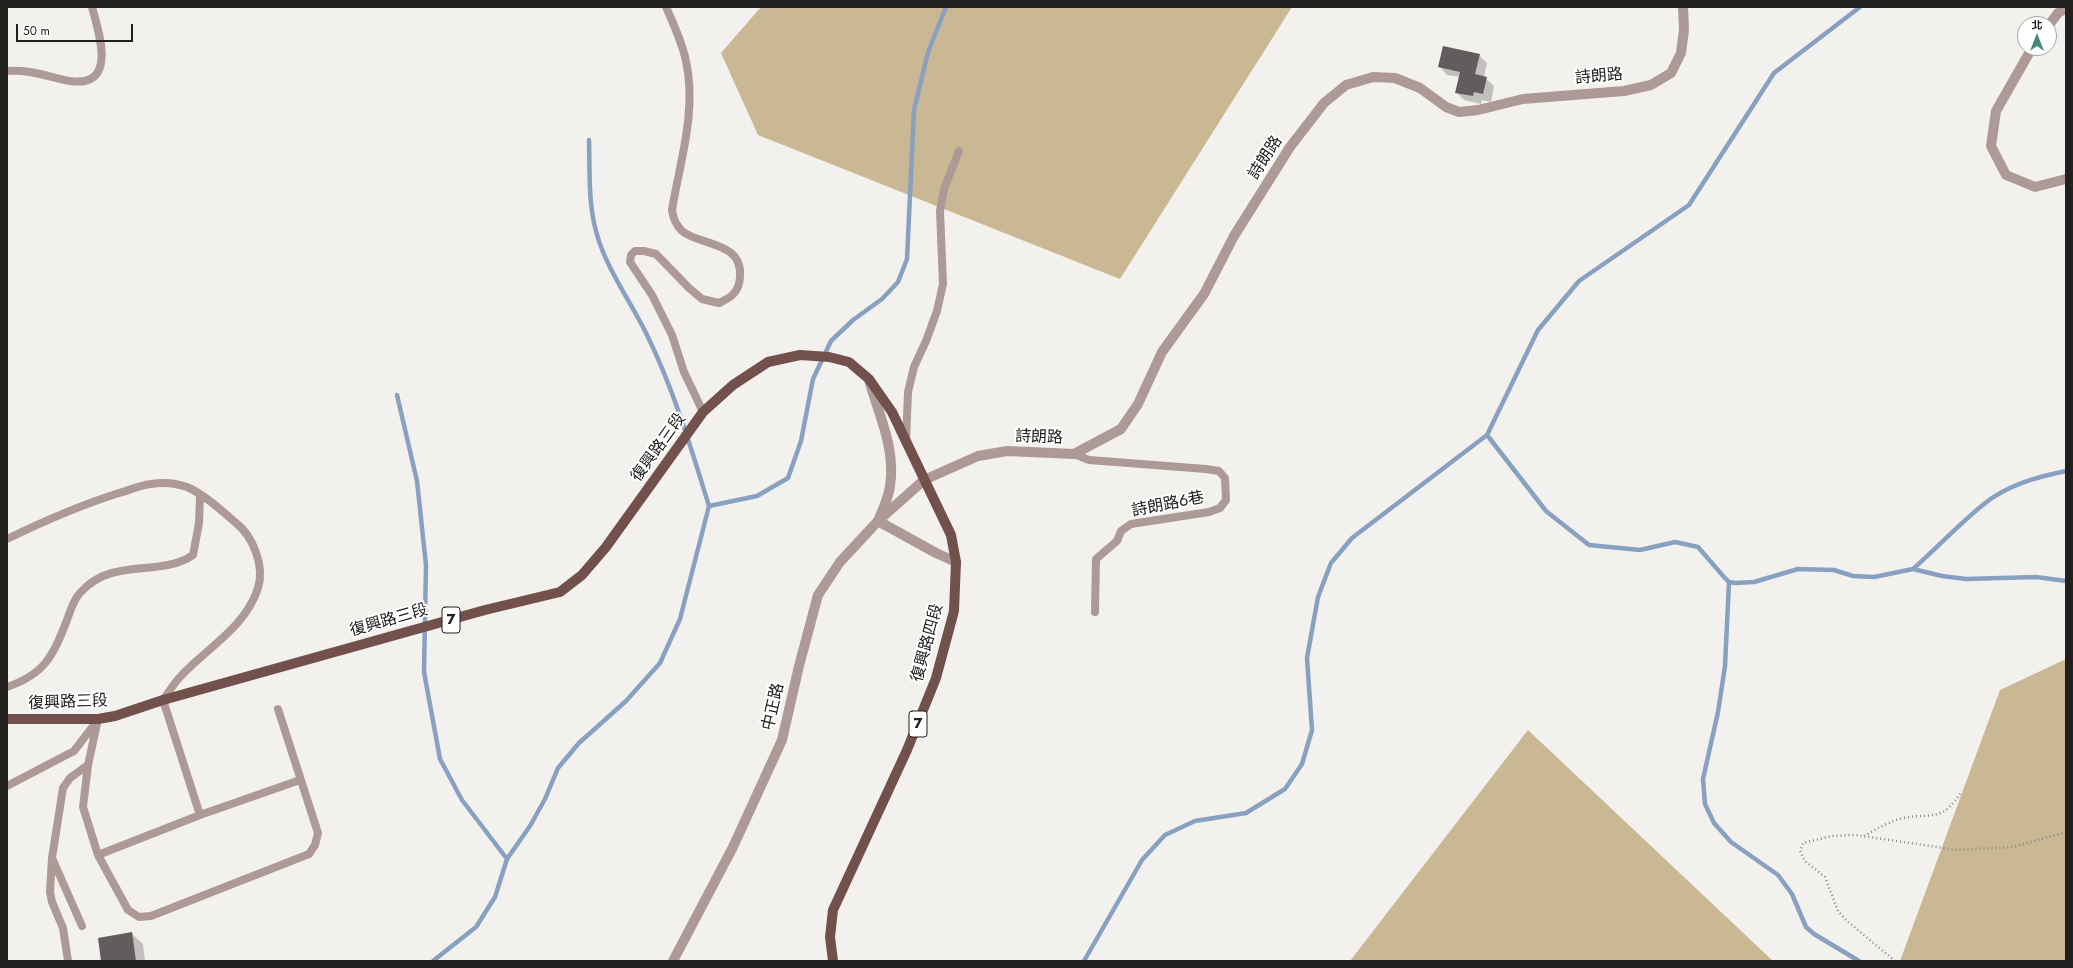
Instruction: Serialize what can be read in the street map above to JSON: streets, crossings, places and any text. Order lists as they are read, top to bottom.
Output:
{
  "streets": {
    "main road": ["復興路三段", "7", "復興路四段"],
    "street": ["詩朗路", "中正路"],
    "lane": ["詩朗路6巷"]
  },
  "crossings": [
    ["詩朗路", "詩朗路6巷"],
    ["詩朗路", "復興路四段"],
    ["詩朗路", "中正路"],
    ["復興路三段", "復興路四段"],
    ["復興路四段", "中正路"]
  ],
  "scale_bar": "50 m",
  "north": "top"
}
